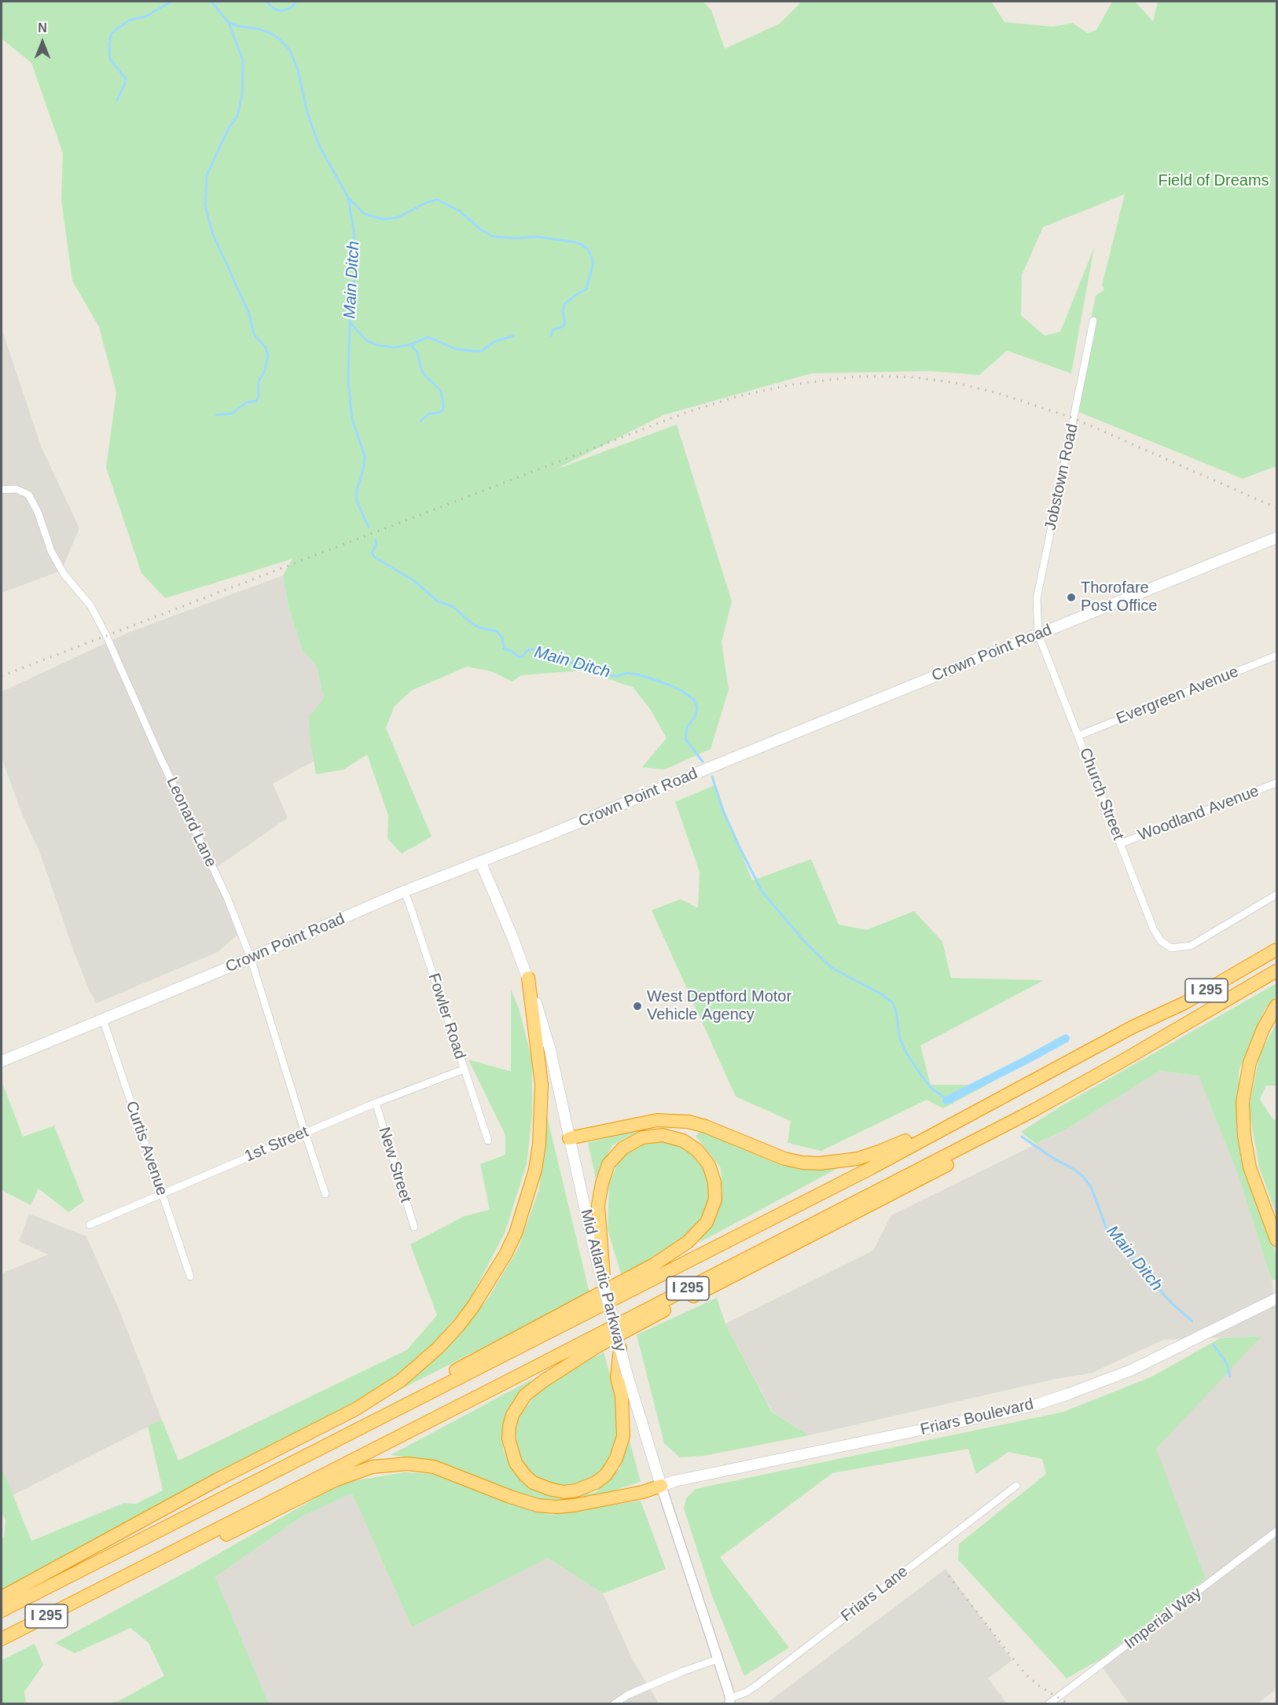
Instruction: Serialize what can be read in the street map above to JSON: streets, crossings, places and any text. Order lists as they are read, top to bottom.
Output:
{
  "streets": {
    "highway": ["I 295"],
    "main road": ["Crown Point Road", "Mid Atlantic Parkway", "Friars Boulevard"],
    "street": [
      "Jobstown Road",
      "Evergreen Avenue",
      "Church Street",
      "Woodland Avenue",
      "Leonard Lane",
      "Fowler Road",
      "1st Street",
      "Curtis Avenue",
      "New Street",
      "Friars Lane",
      "Imperial Way"
    ]
  },
  "crossings": [
    ["Jobstown Road", "Crown Point Road"],
    ["Jobstown Road", "Church Street"],
    ["Crown Point Road", "Church Street"],
    ["Crown Point Road", "Leonard Lane"],
    ["Crown Point Road", "Fowler Road"],
    ["Crown Point Road", "Curtis Avenue"],
    ["Crown Point Road", "Mid Atlantic Parkway"],
    ["Evergreen Avenue", "Church Street"],
    ["Church Street", "Woodland Avenue"],
    ["Leonard Lane", "1st Street"],
    ["Fowler Road", "1st Street"],
    ["1st Street", "Curtis Avenue"],
    ["1st Street", "New Street"]
  ],
  "water": ["Main Ditch"],
  "parks": ["Field of Dreams"],
  "places": ["Thorofare Post Office", "West Deptford Motor Vehicle Agency"],
  "north": "top"
}
